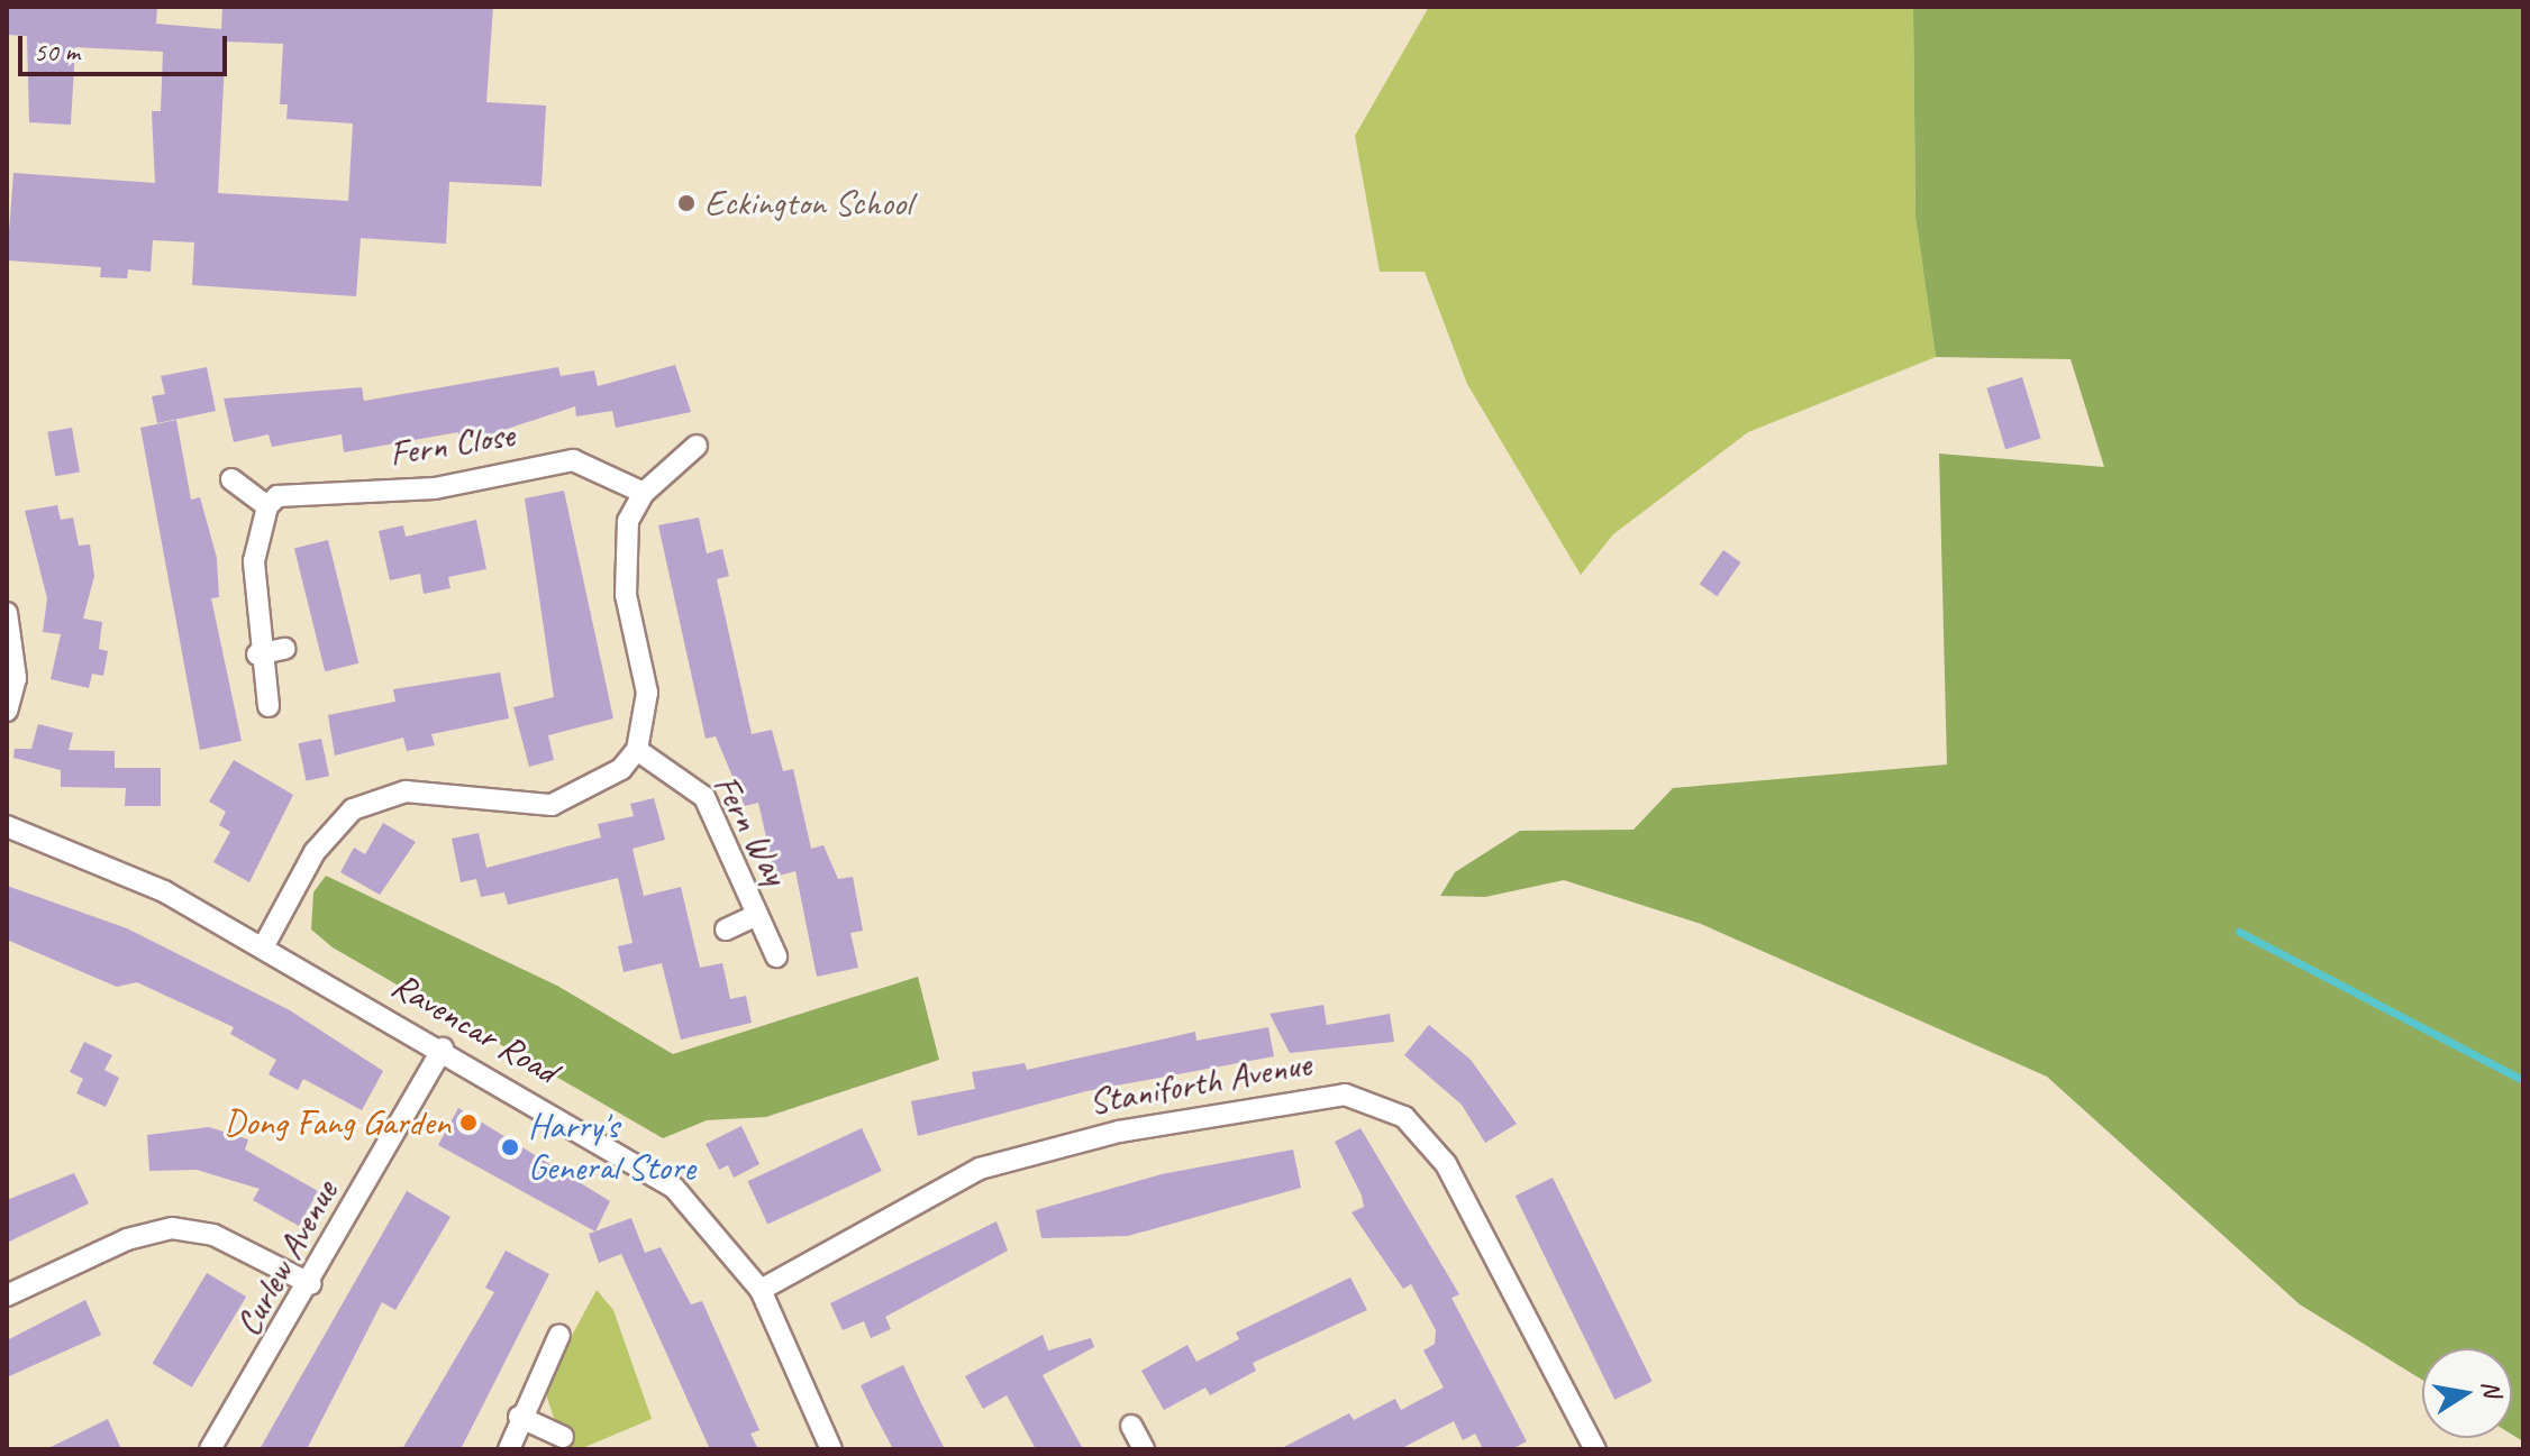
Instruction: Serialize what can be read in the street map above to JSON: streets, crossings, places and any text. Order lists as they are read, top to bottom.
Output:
{
  "streets": {
    "street": [
      "Fern Close",
      "Fern Way",
      "Ravencar Road",
      "Staniforth Avenue",
      "Curlew Avenue"
    ]
  },
  "crossings": [
    ["Ravencar Road", "Staniforth Avenue"],
    ["Ravencar Road", "Curlew Avenue"]
  ],
  "places": ["Eckington School", "Dong Fang Garden", "Harry's General Store"],
  "scale_bar": "50 m",
  "north": "right"
}
